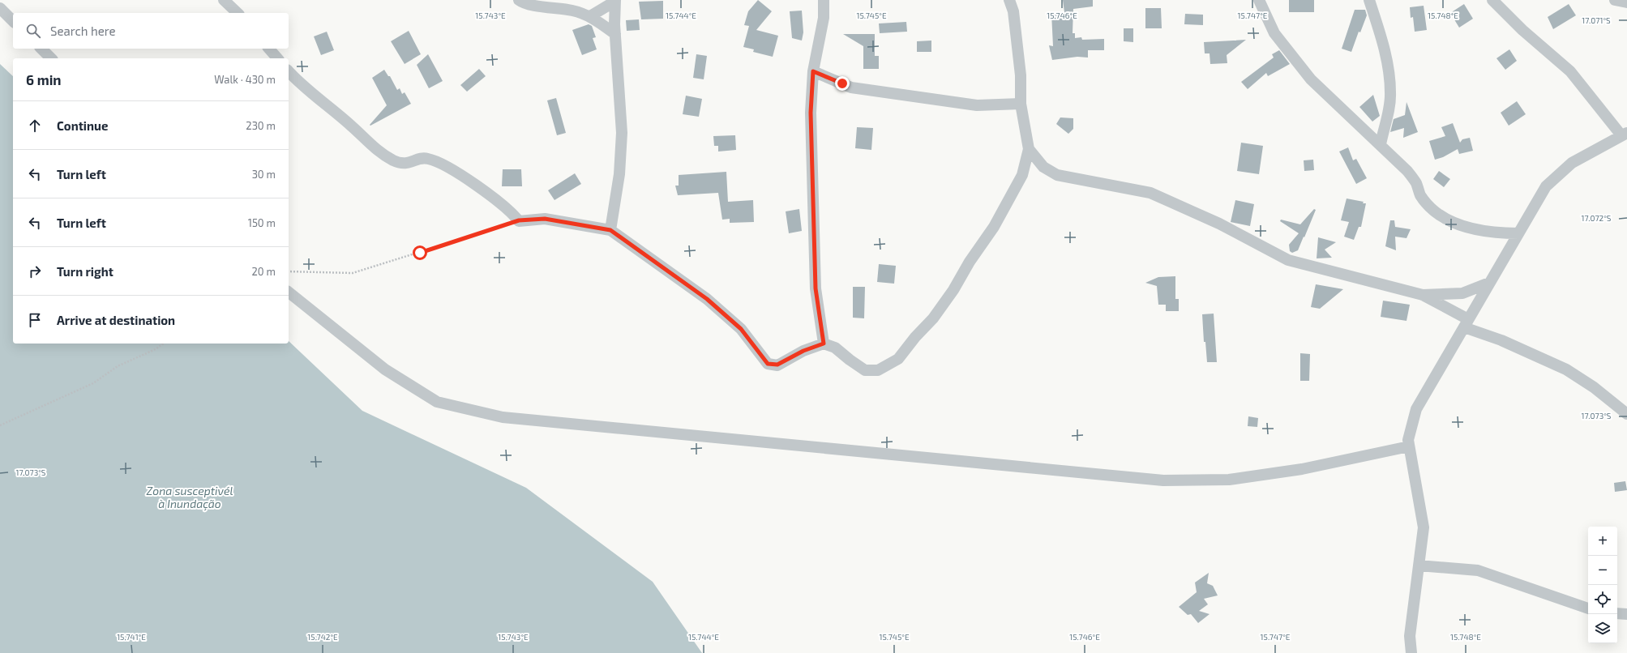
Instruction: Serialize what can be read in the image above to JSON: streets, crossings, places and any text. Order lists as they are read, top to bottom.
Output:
{
  "water": ["Zona susceptivél à Inundação"],
  "page": {
    "search": "Search here",
    "heading": ["6 min", "Walk · 430 m"],
    "list": [
      ["Continue", "230 m"],
      ["Turn left", "30 m"],
      ["Turn left", "150 m"],
      ["Turn right", "20 m"],
      "Arrive at destination"
    ],
    "map_buttons": ["+", "−"]
  },
  "coordinates": [
    "15.743°E",
    "15.744°E",
    "15.745°E",
    "15.746°E",
    "15.747°E",
    "15.748°E",
    "17.071°S",
    "17.072°S",
    "17.073°S",
    "15.741°E",
    "15.742°E"
  ]
}
